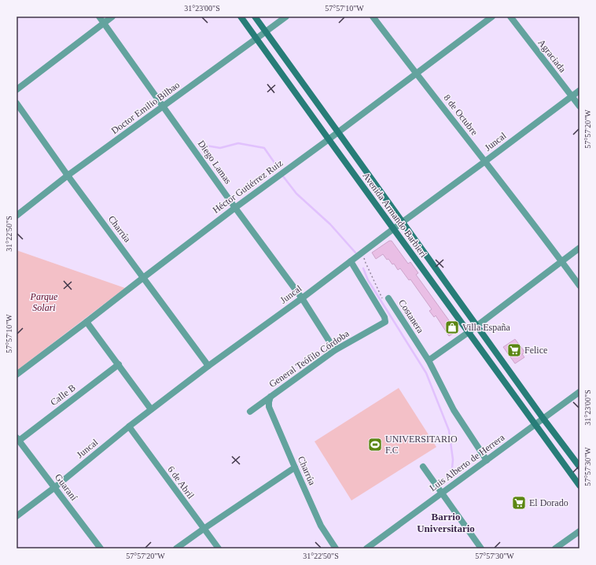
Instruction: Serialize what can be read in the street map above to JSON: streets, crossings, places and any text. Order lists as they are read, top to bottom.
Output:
{
  "streets": {
    "street": [
      "Agraciada",
      "Doctor Emilio Bilbao",
      "8 de Octubre",
      "Juncal",
      "Diego Lamas",
      "Héctor Gutiérrez Ruiz",
      "Avenida Armando Barbieri",
      "Charrúa",
      "Costanera",
      "General Teófilo Córdoba",
      "Calle B",
      "Luis Alberto de Herrera",
      "6 de Abril",
      "Guaraní"
    ]
  },
  "crossings": [
    ["Agraciada", "Juncal"],
    ["Doctor Emilio Bilbao", "Diego Lamas"],
    ["Doctor Emilio Bilbao", "Avenida Armando Barbieri"],
    ["Doctor Emilio Bilbao", "Charrúa"],
    ["8 de Octubre", "Juncal"],
    ["8 de Octubre", "Héctor Gutiérrez Ruiz"],
    ["Juncal", "Diego Lamas"],
    ["Juncal", "Avenida Armando Barbieri"],
    ["Juncal", "Charrúa"],
    ["Juncal", "Costanera"],
    ["Juncal", "General Teófilo Córdoba"],
    ["Juncal", "6 de Abril"],
    ["Juncal", "Guaraní"],
    ["Diego Lamas", "Héctor Gutiérrez Ruiz"],
    ["Diego Lamas", "General Teófilo Córdoba"],
    ["Héctor Gutiérrez Ruiz", "Avenida Armando Barbieri"],
    ["Héctor Gutiérrez Ruiz", "Charrúa"],
    ["Avenida Armando Barbieri", "Luis Alberto de Herrera"],
    ["Charrúa", "General Teófilo Córdoba"],
    ["Costanera", "Luis Alberto de Herrera"],
    ["Calle B", "Guaraní"]
  ],
  "districts": ["Barrio Universitario"],
  "parks": ["Parque Solari"],
  "places": {
    "shop": ["Villa España"],
    "supermarket": ["Felice", "El Dorado"],
    "sports": ["UNIVERSITARIO F.C"]
  },
  "coordinates": [
    "31°23'00\"S",
    "57°57'10\"W",
    "57°57'20\"W",
    "31°22'50\"S",
    "57°57'30\"W"
  ]
}
